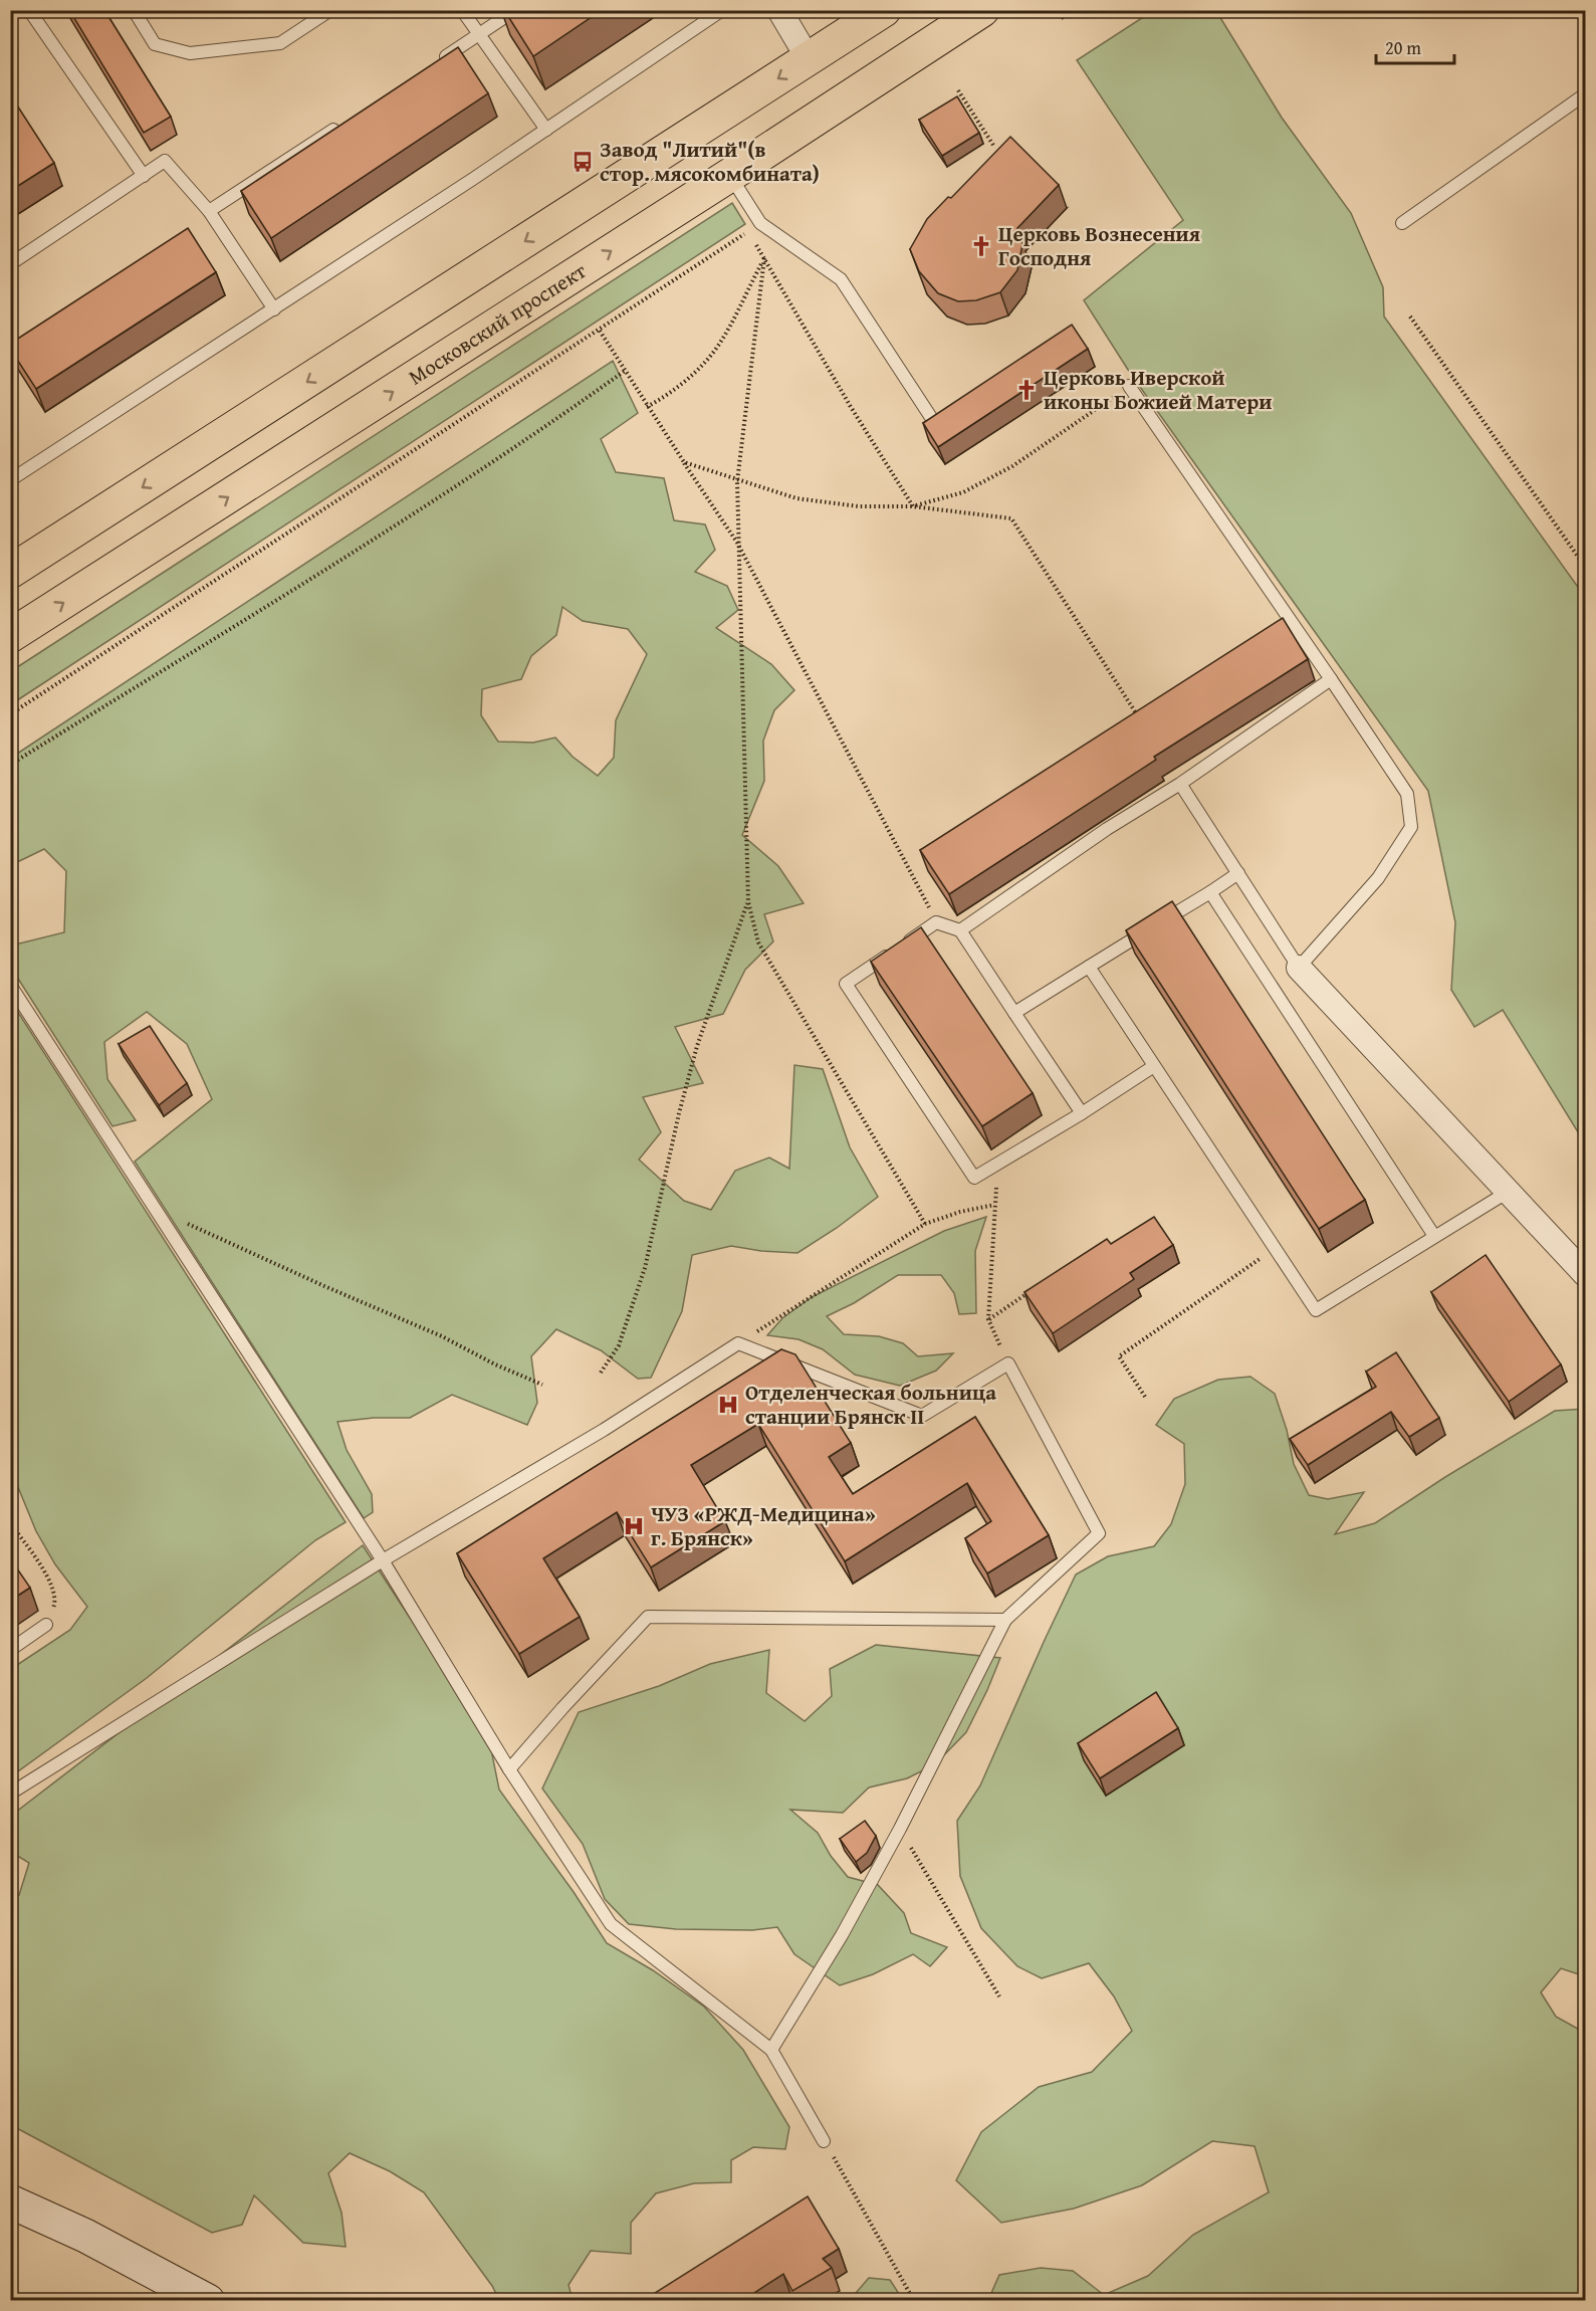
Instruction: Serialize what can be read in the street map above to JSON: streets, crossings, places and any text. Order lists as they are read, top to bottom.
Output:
{
  "streets": {
    "main road": ["Московский проспект"]
  },
  "places": {
    "bus stop": ["Завод \"Литий\"(в стор. мясокомбината)"],
    "church": ["Церковь Вознесения Господня", "Церковь Иверской иконы Божией Матери"],
    "hospital": ["Отделенческая больница станции Брянск II", "ЧУЗ «РЖД-Медицина» г. Брянск»"]
  },
  "scale_bar": "20 m"
}
